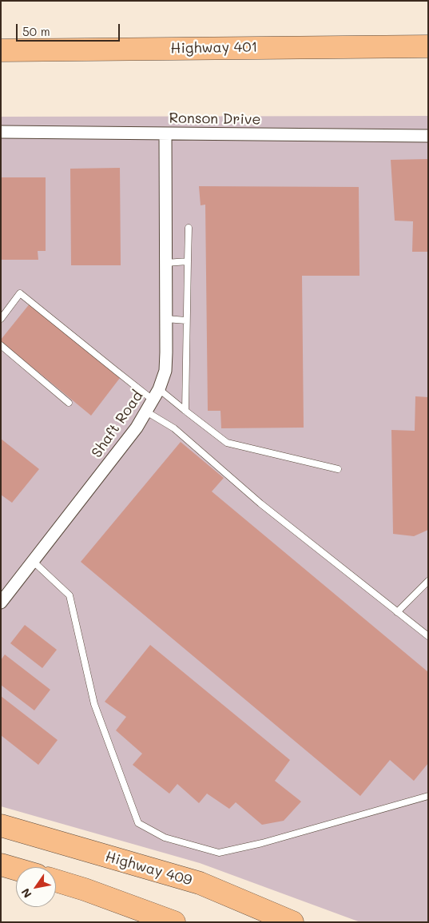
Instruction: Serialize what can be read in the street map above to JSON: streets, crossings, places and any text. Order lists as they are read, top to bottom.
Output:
{
  "streets": {
    "highway": ["Highway 401", "Highway 409"],
    "street": ["Ronson Drive", "Shaft Road"]
  },
  "crossings": [
    ["Ronson Drive", "Shaft Road"]
  ],
  "scale_bar": "50 m",
  "north": "bottom left"
}
